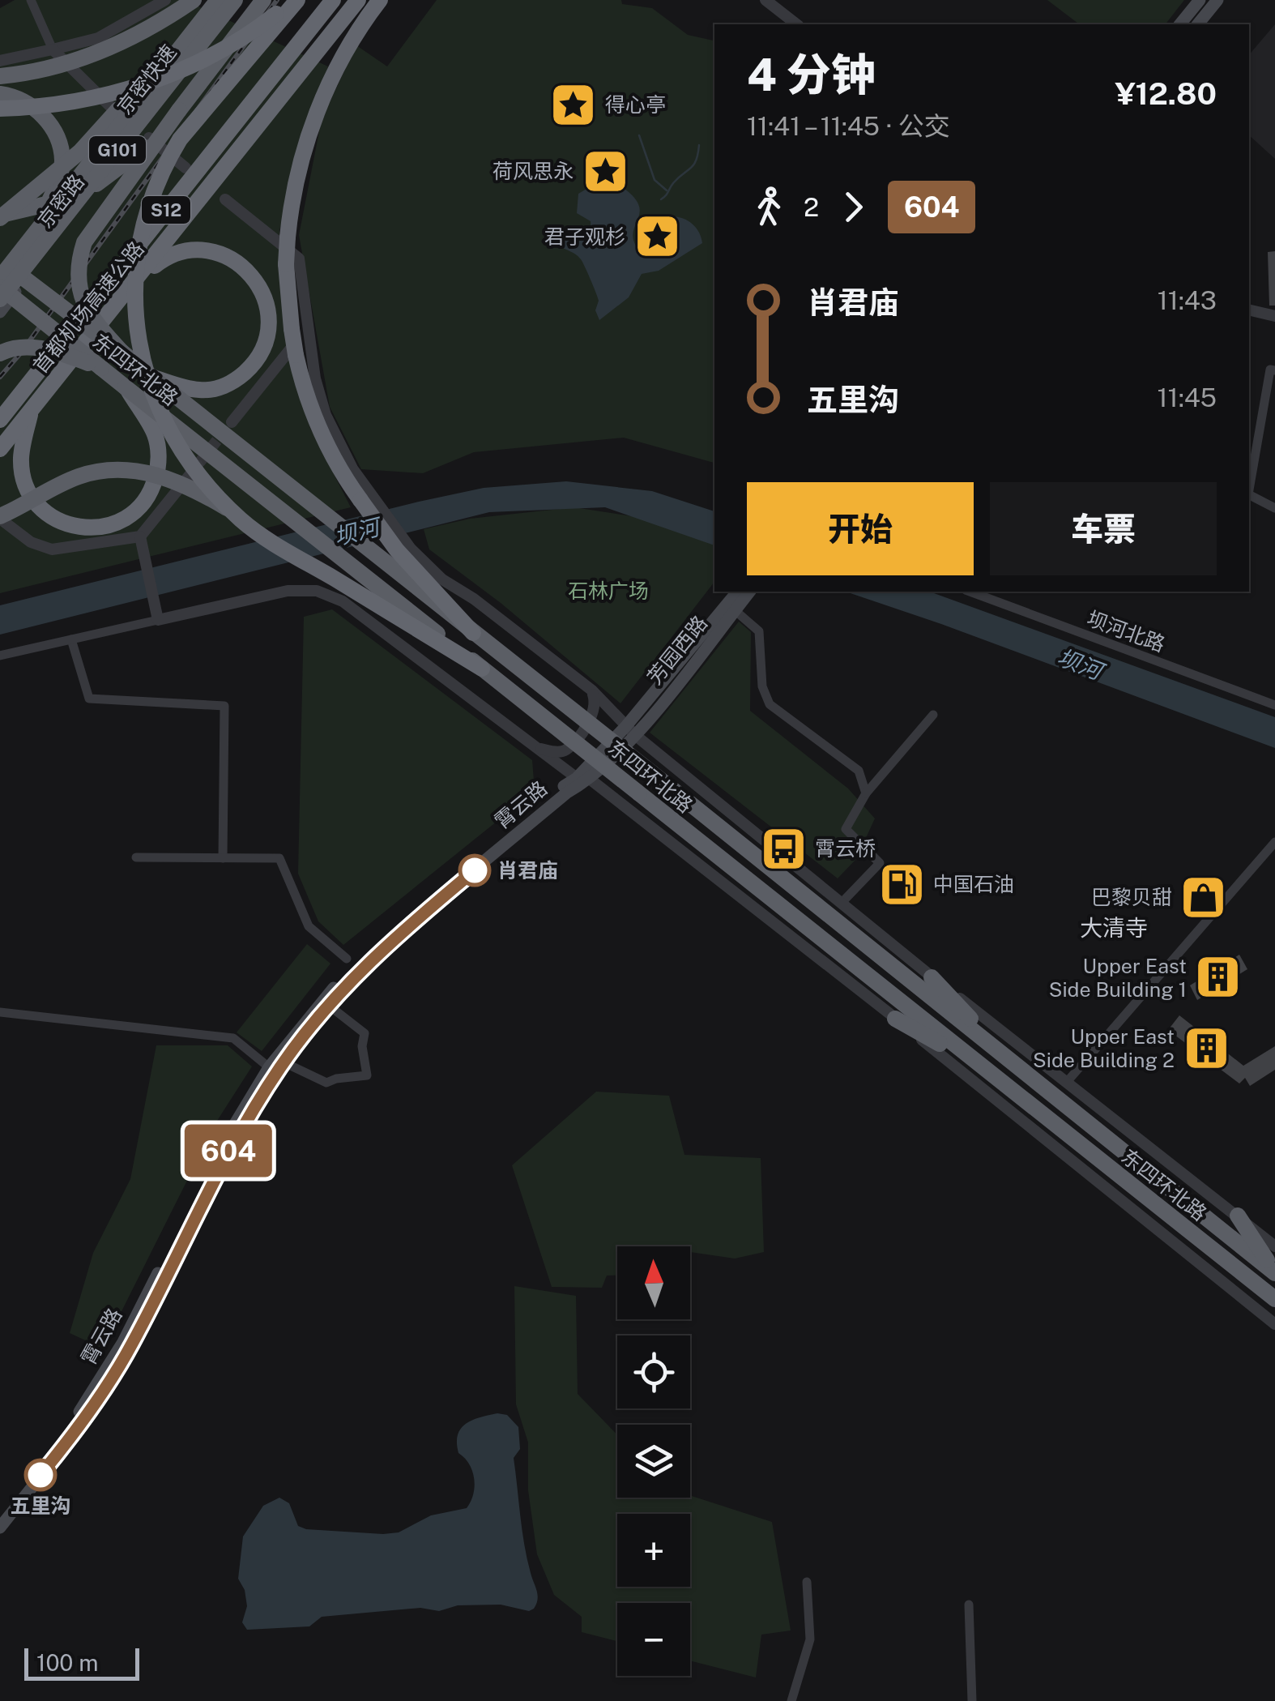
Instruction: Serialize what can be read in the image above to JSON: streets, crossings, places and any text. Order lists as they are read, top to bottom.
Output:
{
  "streets": {
    "highway": [
      "京密快速",
      "G101",
      "S12",
      "首都机场高速公路",
      "东四环北路"
    ],
    "main road": ["京密路", "芳园西路", "霄云路"],
    "street": ["坝河北路"]
  },
  "crossings": [
    ["京密快速", "京密路"],
    ["东四环北路", "芳园西路"],
    ["东四环北路", "霄云路"]
  ],
  "districts": ["大清寺"],
  "water": ["坝河"],
  "parks": ["石林广场"],
  "places": {
    "place": ["得心亭", "荷风思永", "君子观杉"],
    "bus stop": ["霄云桥"],
    "other": ["肖君庙", "五里沟"],
    "fuel station": ["中国石油"],
    "shop": ["巴黎贝甜"],
    "building": ["Upper East Side Building 1", "Upper East Side Building 2"]
  },
  "lines": ["bus line 604"],
  "scale_bar": "100 m",
  "north": "top",
  "page": {
    "on_map": "604",
    "heading": ["4 分钟", "11:41 – 11:45 · 公交", "¥12.80"],
    "legs": ["2", "604"],
    "list": [
      {
        "name": "肖君庙",
        "value": "11:43"
      },
      {
        "name": "五里沟",
        "value": "11:45"
      }
    ],
    "buttons": ["开始", "车票"],
    "map_buttons": ["+", "−"],
    "scale": "100 m"
  }
}
